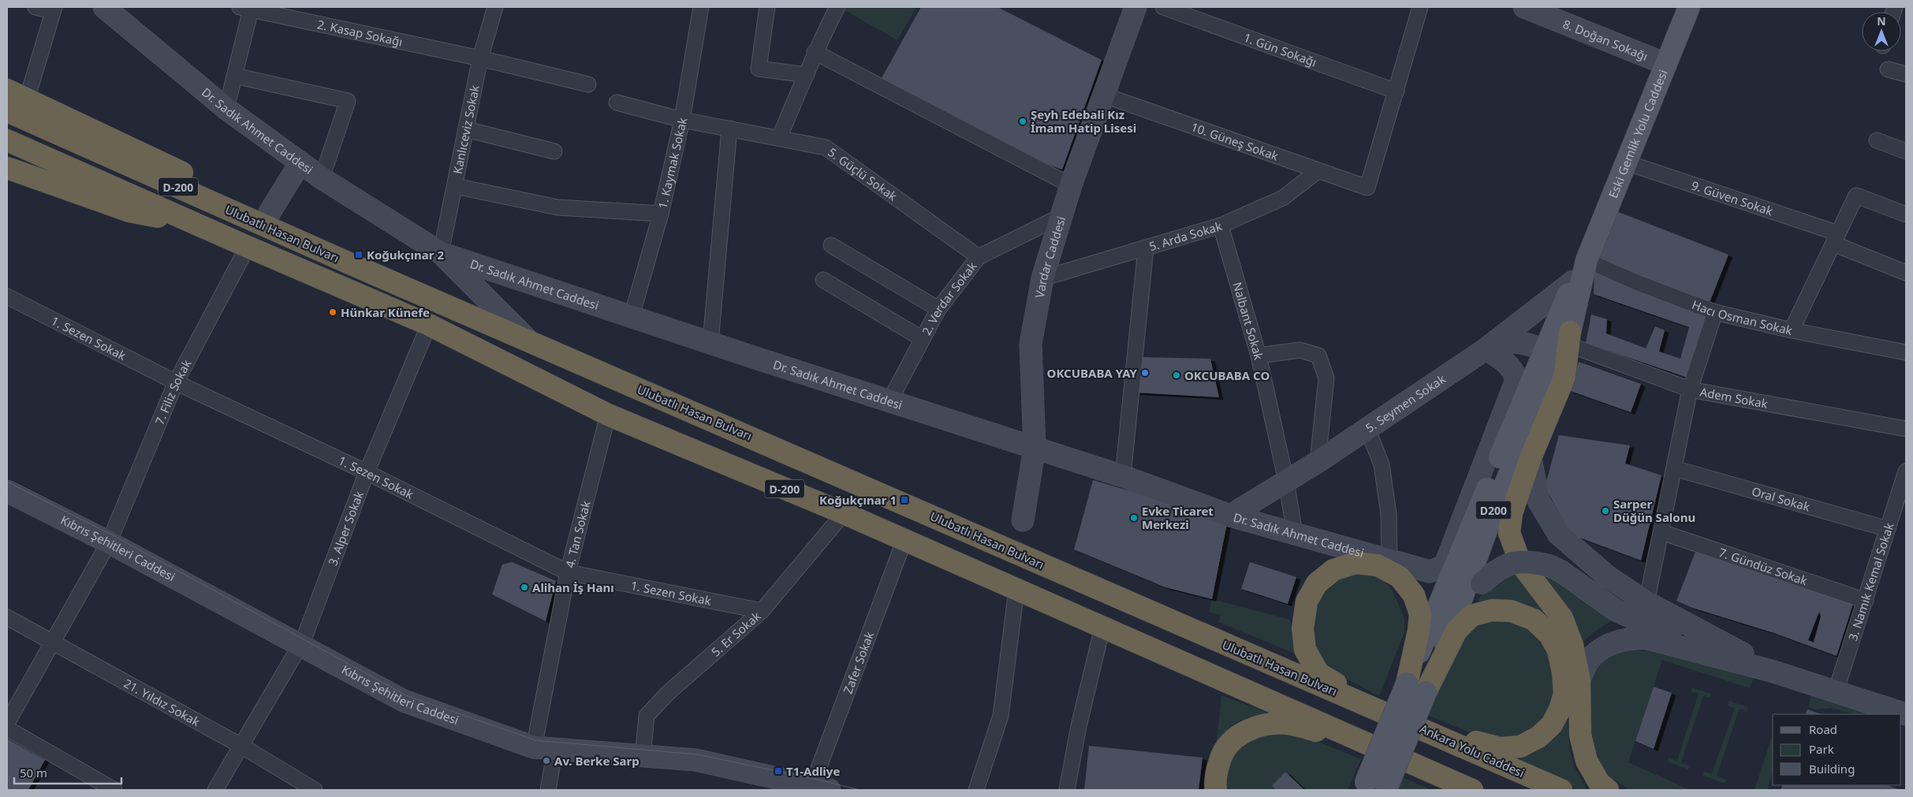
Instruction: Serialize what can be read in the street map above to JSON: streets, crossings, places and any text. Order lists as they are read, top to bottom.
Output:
{
  "streets": {
    "highway": ["D-200", "Ulubatlı Hasan Bulvarı", "Ankara Yolu Caddesi"],
    "main road": ["Eski Gemlik Yolu Caddesi", "D200"],
    "street": [
      "2. Kasap Sokağı",
      "8. Doğan Sokağı",
      "1. Gün Sokağı",
      "Kanlıceviz Sokak",
      "Dr. Sadık Ahmet Caddesi",
      "10. Güneş Sokak",
      "1. Kaymak Sokak",
      "5. Güçlü Sokak",
      "9. Güven Sokak",
      "5. Arda Sokak",
      "Vardar Caddesi",
      "2. Verdar Sokak",
      "Hacı Osman Sokak",
      "Nalbant Sokak",
      "1. Sezen Sokak",
      "7. Filiz Sokak",
      "Adem Sokak",
      "5. Seymen Sokak",
      "Oral Sokak",
      "3. Alper Sokak",
      "4. Tan Sokak",
      "Kıbrıs Şehitleri Caddesi",
      "7. Gündüz Sokak",
      "3. Namık Kemal Sokak",
      "5. Er Sokak",
      "Zafer Sokak",
      "21. Yıldız Sokak"
    ]
  },
  "crossings": [
    ["2. Kasap Sokağı", "Kanlıceviz Sokak"],
    ["8. Doğan Sokağı", "Eski Gemlik Yolu Caddesi"],
    ["1. Gün Sokağı", "10. Güneş Sokak"],
    ["Kanlıceviz Sokak", "Dr. Sadık Ahmet Caddesi"],
    ["Dr. Sadık Ahmet Caddesi", "1. Kaymak Sokak"],
    ["Dr. Sadık Ahmet Caddesi", "Vardar Caddesi"],
    ["Dr. Sadık Ahmet Caddesi", "2. Verdar Sokak"],
    ["Dr. Sadık Ahmet Caddesi", "Nalbant Sokak"],
    ["Dr. Sadık Ahmet Caddesi", "5. Seymen Sokak"],
    ["Eski Gemlik Yolu Caddesi", "9. Güven Sokak"],
    ["Eski Gemlik Yolu Caddesi", "Hacı Osman Sokak"],
    ["Eski Gemlik Yolu Caddesi", "Adem Sokak"],
    ["Eski Gemlik Yolu Caddesi", "5. Seymen Sokak"],
    ["Eski Gemlik Yolu Caddesi", "D200"],
    ["10. Güneş Sokak", "5. Arda Sokak"],
    ["10. Güneş Sokak", "Vardar Caddesi"],
    ["1. Kaymak Sokak", "5. Güçlü Sokak"],
    ["5. Güçlü Sokak", "2. Verdar Sokak"],
    ["D-200", "7. Filiz Sokak"],
    ["D-200", "3. Alper Sokak"],
    ["D-200", "4. Tan Sokak"],
    ["D-200", "5. Er Sokak"],
    ["D-200", "Zafer Sokak"],
    ["Ulubatlı Hasan Bulvarı", "Ankara Yolu Caddesi"],
    ["5. Arda Sokak", "Vardar Caddesi"],
    ["5. Arda Sokak", "Nalbant Sokak"],
    ["Vardar Caddesi", "2. Verdar Sokak"],
    ["Nalbant Sokak", "5. Seymen Sokak"],
    ["1. Sezen Sokak", "7. Filiz Sokak"],
    ["1. Sezen Sokak", "3. Alper Sokak"],
    ["1. Sezen Sokak", "4. Tan Sokak"],
    ["1. Sezen Sokak", "5. Er Sokak"],
    ["7. Filiz Sokak", "Kıbrıs Şehitleri Caddesi"],
    ["7. Filiz Sokak", "21. Yıldız Sokak"],
    ["Adem Sokak", "D200"],
    ["Oral Sokak", "3. Namık Kemal Sokak"],
    ["3. Alper Sokak", "Kıbrıs Şehitleri Caddesi"],
    ["3. Alper Sokak", "21. Yıldız Sokak"],
    ["4. Tan Sokak", "Kıbrıs Şehitleri Caddesi"],
    ["Kıbrıs Şehitleri Caddesi", "5. Er Sokak"],
    ["Kıbrıs Şehitleri Caddesi", "Zafer Sokak"],
    ["7. Gündüz Sokak", "3. Namık Kemal Sokak"]
  ],
  "places": {
    "other": [
      "Şeyh Edebali Kız İmam Hatip Lisesi",
      "Hünkar Künefe",
      "OKCUBABA YAY",
      "OKCUBABA CO",
      "Sarper Düğün Salonu",
      "Evke Ticaret Merkezi",
      "Alihan İş Hanı",
      "Av. Berke Sarp"
    ],
    "transit": ["Koğukçınar 2", "Koğukçınar 1", "T1-Adliye"]
  },
  "legend": ["Road", "Park", "Building"],
  "scale_bar": "50 m",
  "north": "top"
}
